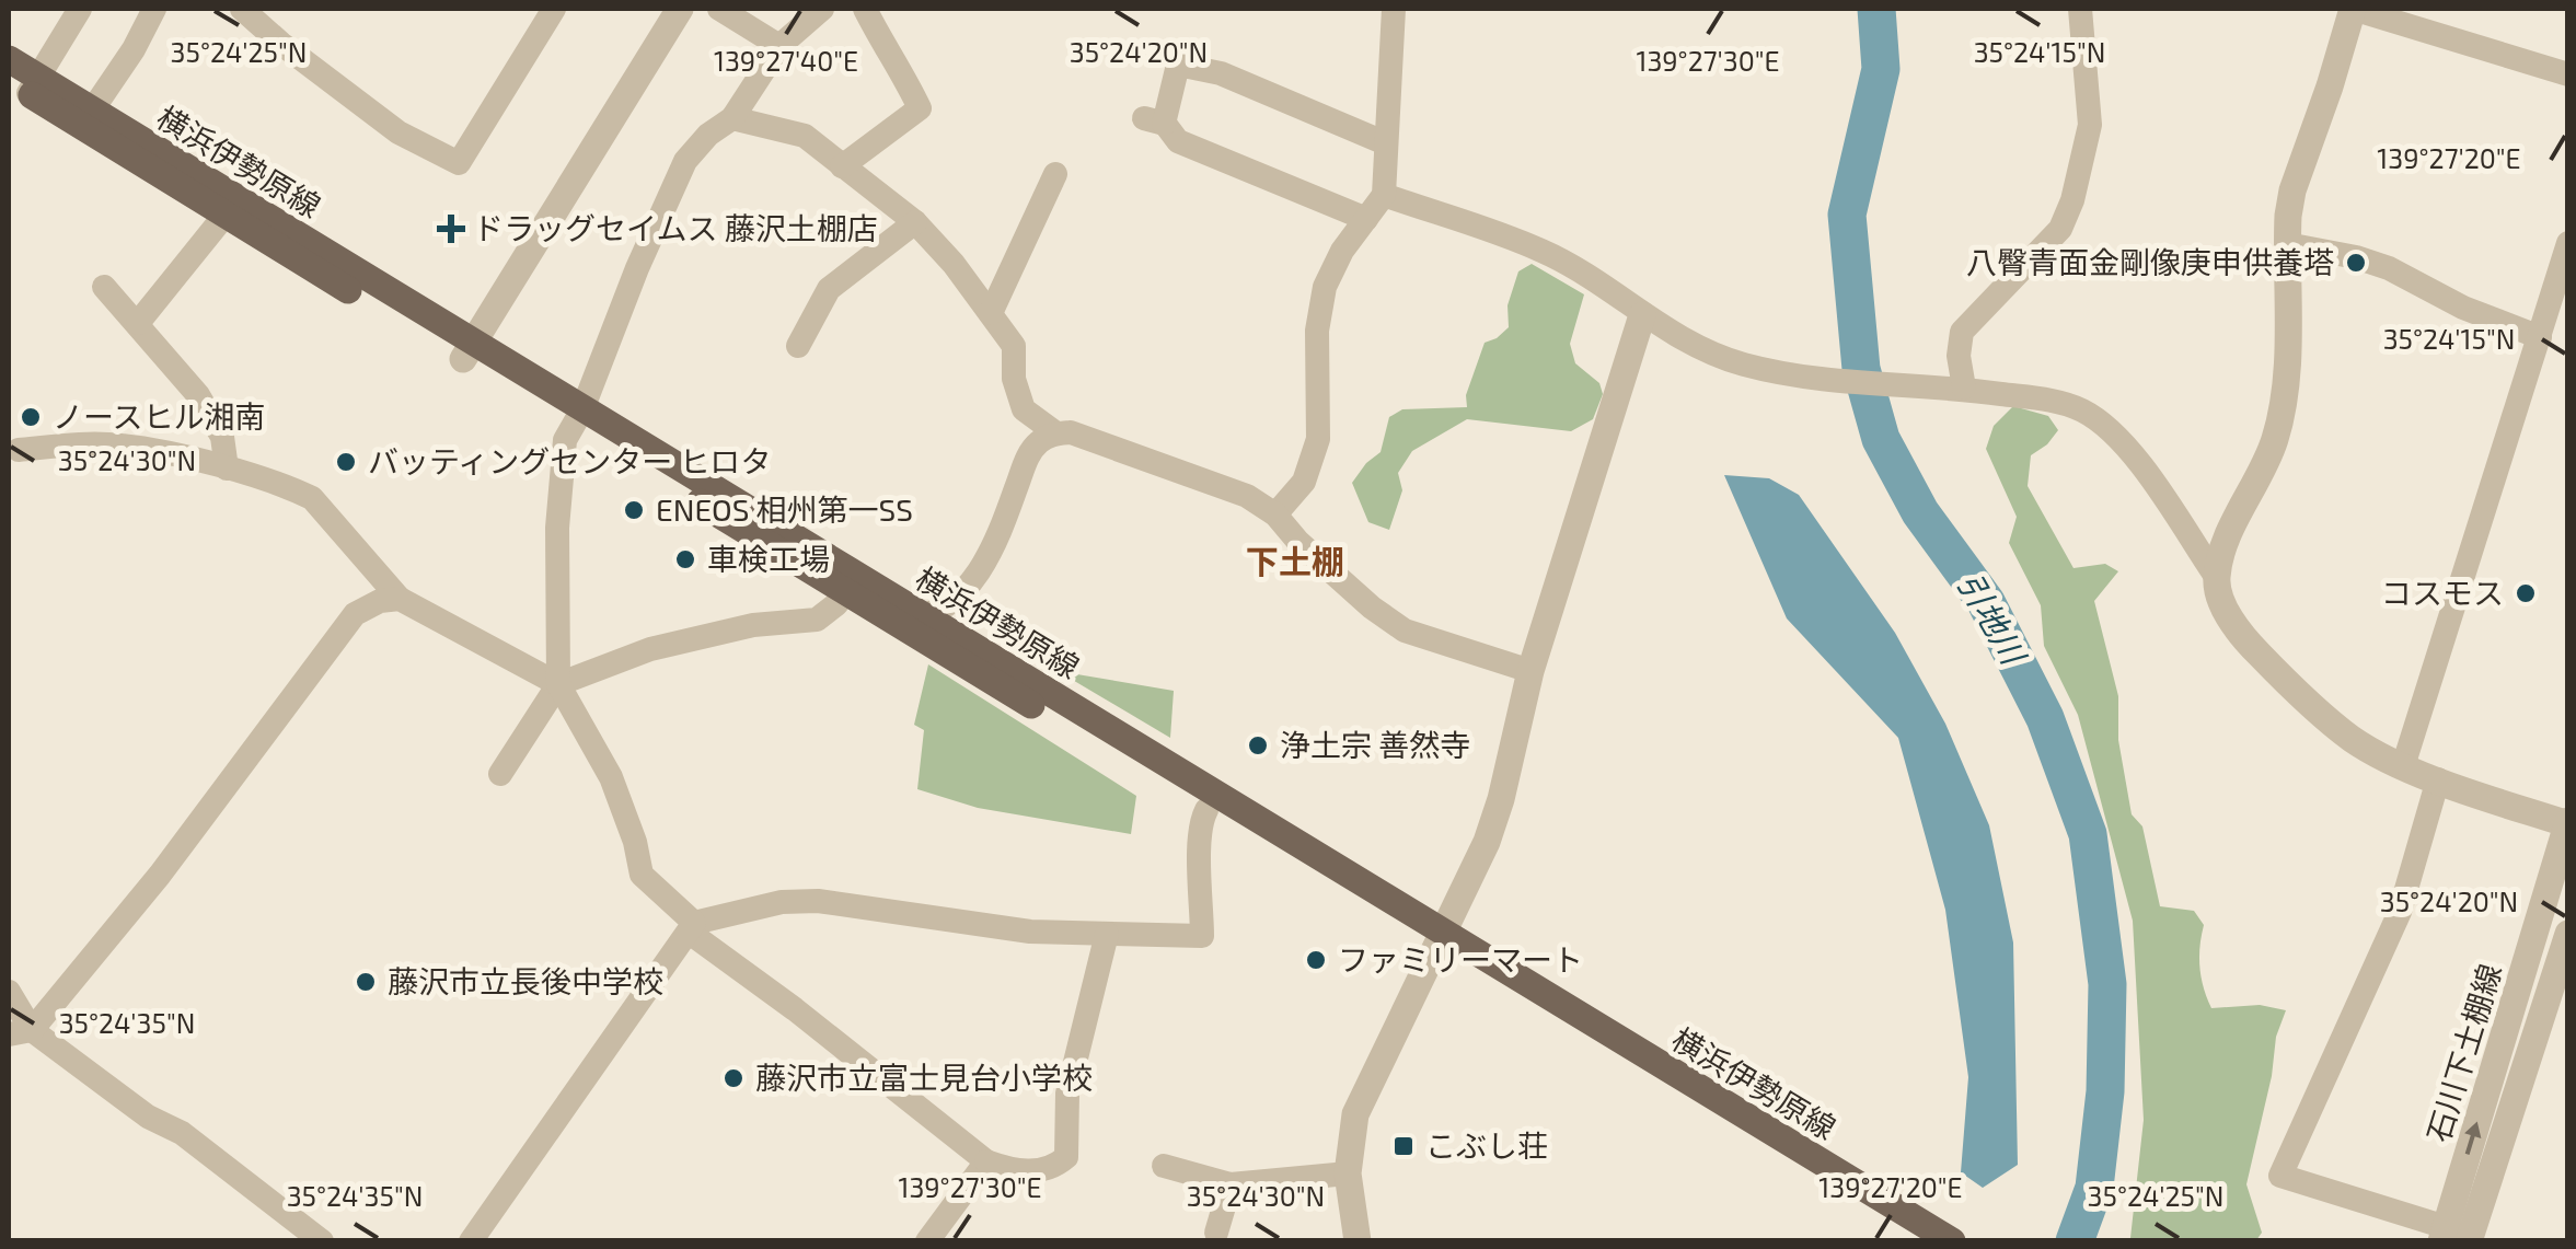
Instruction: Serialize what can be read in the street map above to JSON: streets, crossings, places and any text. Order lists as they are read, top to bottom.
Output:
{
  "streets": {
    "main road": ["横浜伊勢原線"],
    "street": ["石川下土棚線"]
  },
  "districts": ["下土棚"],
  "water": ["引地川"],
  "places": {
    "health": ["ドラッグセイムス 藤沢土棚店"],
    "other": [
      "八臀青面金剛像庚申供養塔",
      "ノースヒル湘南",
      "バッティングセンター ヒロタ",
      "ENEOS 相州第一SS",
      "車検工場",
      "コスモス",
      "浄土宗 善然寺",
      "ファミリーマート",
      "藤沢市立長後中学校",
      "藤沢市立富士見台小学校"
    ],
    "transit": ["こぶし荘"]
  },
  "coordinates": [
    "35°24'20\"N",
    "35°24'25\"N",
    "35°24'15\"N",
    "139°27'40\"E",
    "139°27'30\"E",
    "139°27'20\"E",
    "35°24'30\"N",
    "35°24'35\"N"
  ]
}
